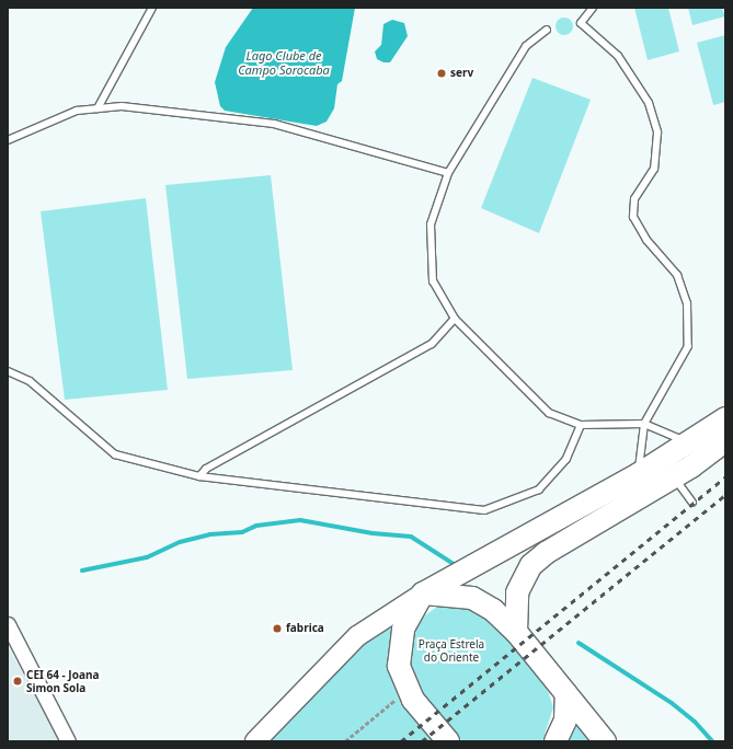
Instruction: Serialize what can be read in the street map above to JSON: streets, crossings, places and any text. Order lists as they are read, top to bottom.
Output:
{
  "water": ["Lago Clube de Campo Sorocaba"],
  "parks": ["Praça Estrela do Oriente"],
  "places": ["serv", "fabrica", "CEI 64 - Joana Simon Sola"]
}
